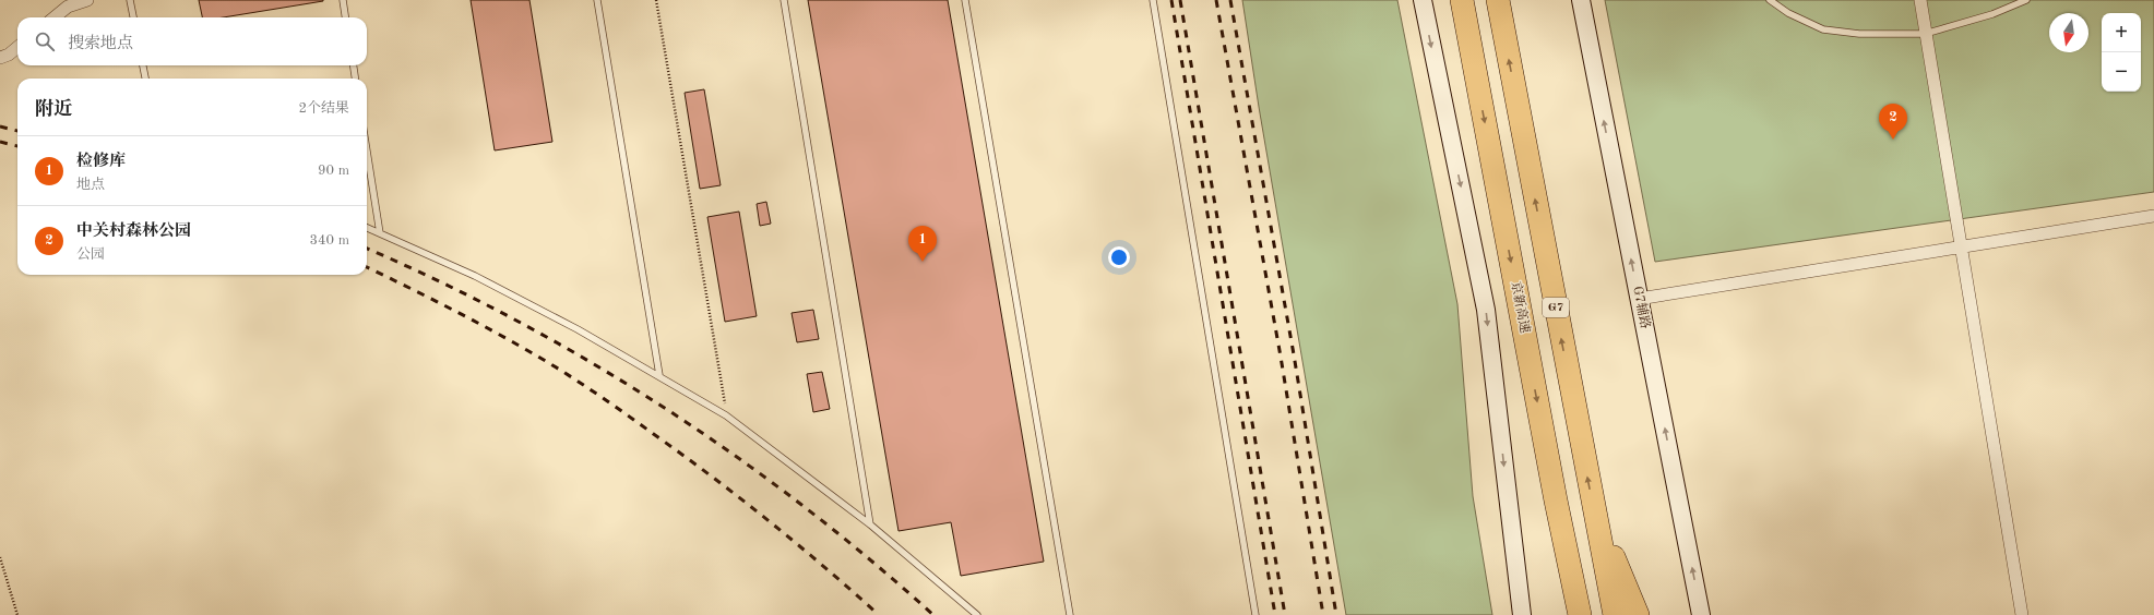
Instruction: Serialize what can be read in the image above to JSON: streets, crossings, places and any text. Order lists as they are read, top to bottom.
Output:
{
  "streets": {
    "highway": ["京新高速", "G7"],
    "street": ["G7辅路"]
  },
  "north": "bottom",
  "page": {
    "map_buttons": ["+", "−"],
    "search": "搜索地点",
    "heading": ["附近", "2个结果"],
    "pins": ["2", "1"],
    "list": [
      {
        "mark": "1",
        "name": "检修库",
        "note": "地点",
        "value": "90 m"
      },
      {
        "mark": "2",
        "name": "中关村森林公园",
        "note": "公园",
        "value": "340 m"
      }
    ]
  }
}
